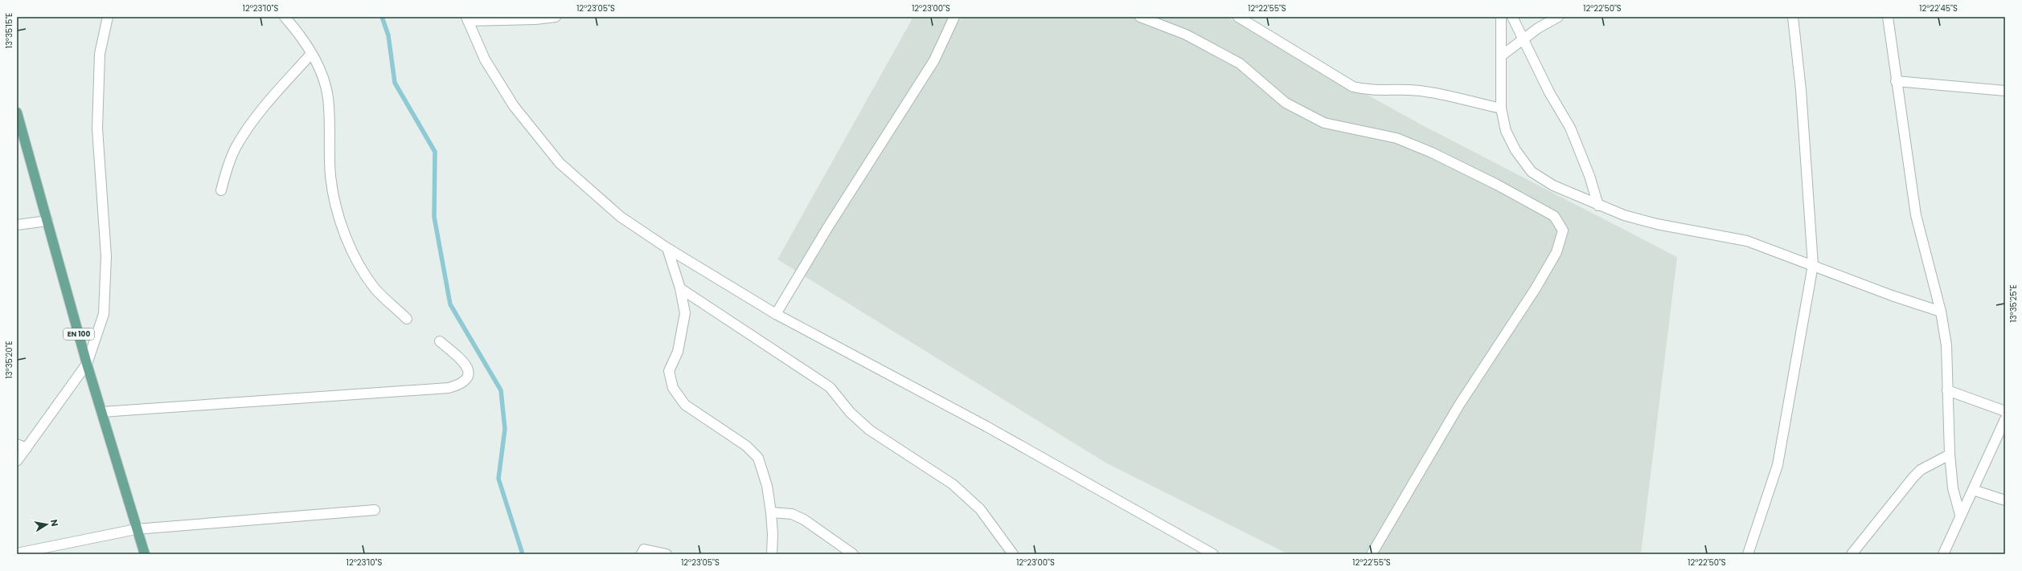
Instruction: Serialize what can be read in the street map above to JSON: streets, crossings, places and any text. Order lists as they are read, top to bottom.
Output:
{
  "streets": {
    "main road": ["EN 100"]
  },
  "north": "right",
  "coordinates": [
    "12°23'10\"S",
    "12°23'05\"S",
    "12°23'00\"S",
    "12°22'55\"S",
    "12°22'50\"S",
    "12°22'45\"S",
    "13°35'15\"E",
    "13°35'25\"E",
    "13°35'20\"E"
  ]
}
